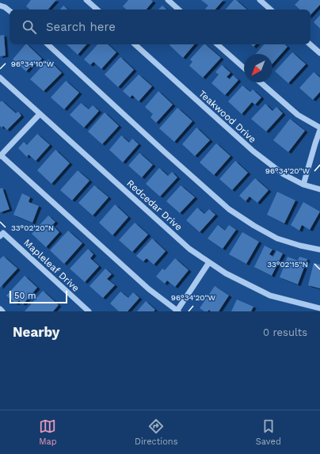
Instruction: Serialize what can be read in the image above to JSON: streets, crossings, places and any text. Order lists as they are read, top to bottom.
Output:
{
  "streets": {
    "street": ["Teakwood Drive", "Redcedar Drive", "Mapleleaf Drive"]
  },
  "scale_bar": "50 m",
  "north": "bottom left",
  "page": {
    "search": "Search here",
    "scale": "50 m",
    "heading": ["Nearby", "0 results"],
    "nav": ["Map", "Directions", "Saved"]
  },
  "coordinates": [
    "96°34'10\"W",
    "96°34'20\"W",
    "33°02'20\"N",
    "33°02'15\"N"
  ]
}
